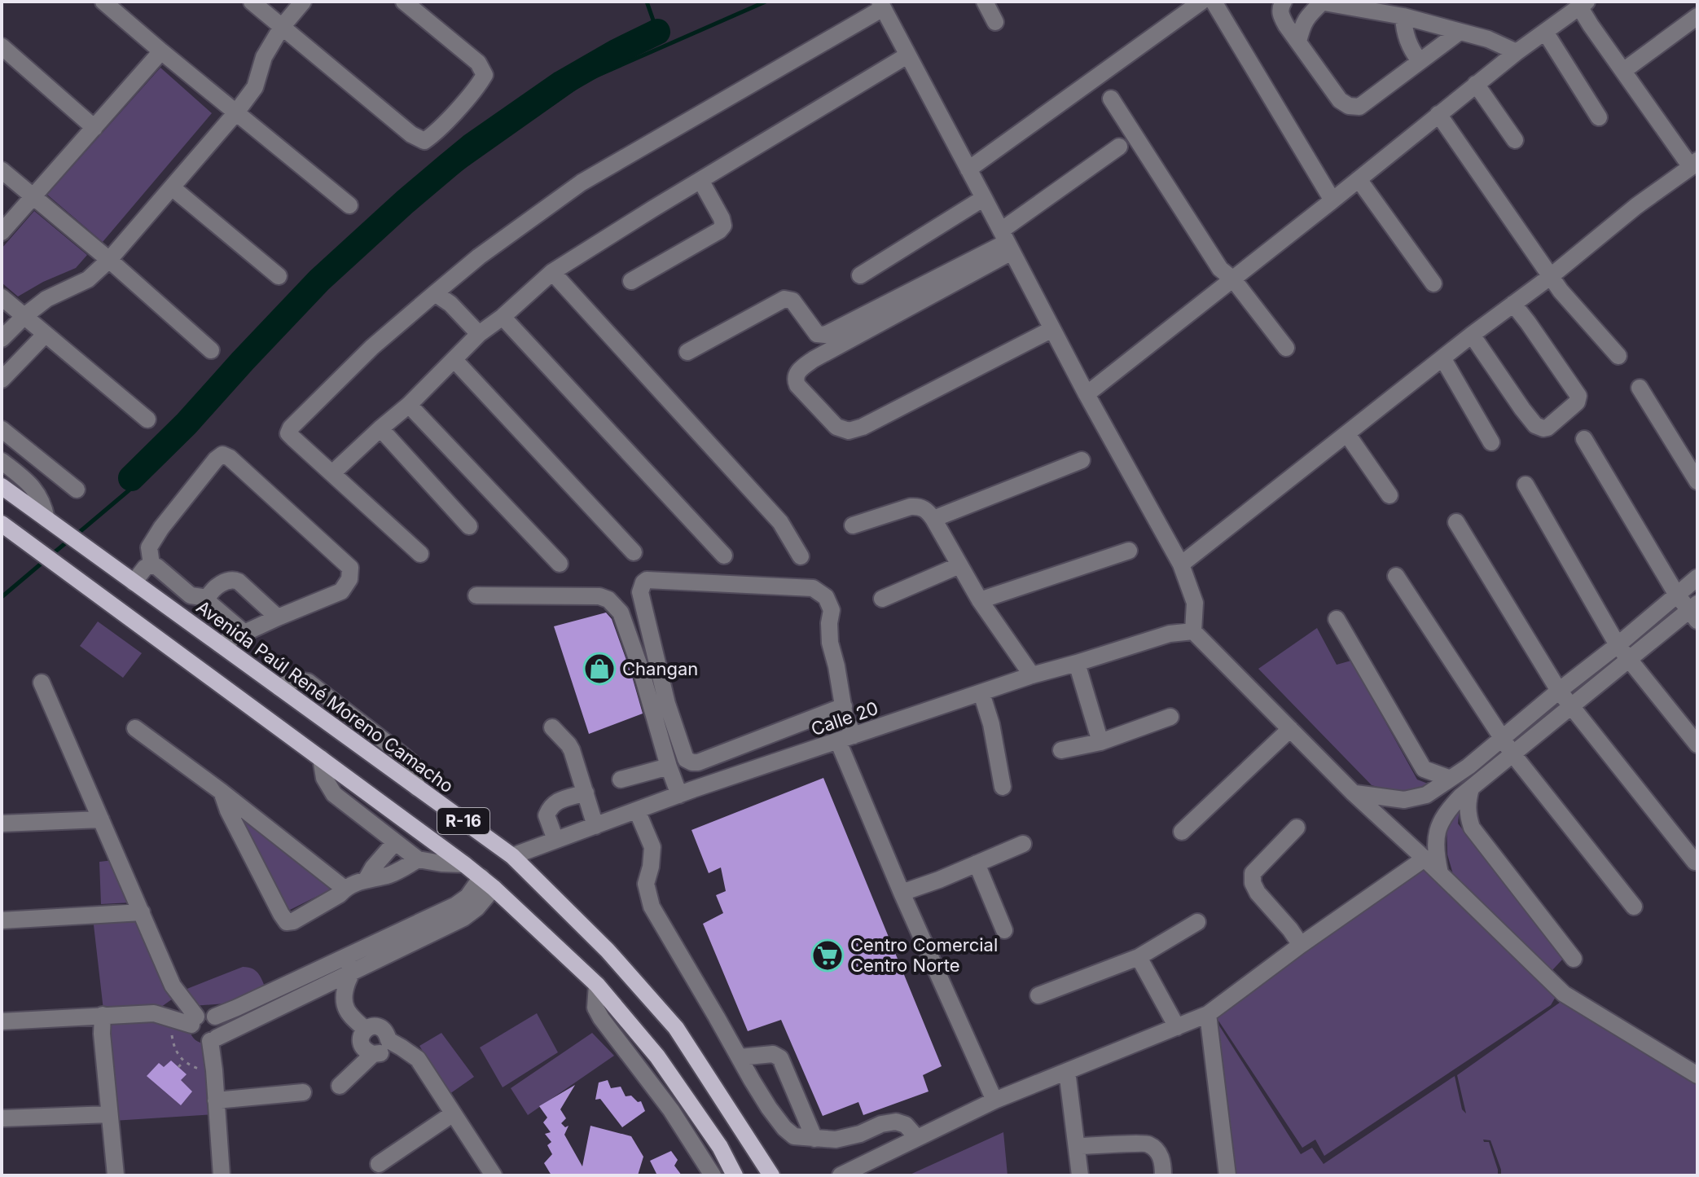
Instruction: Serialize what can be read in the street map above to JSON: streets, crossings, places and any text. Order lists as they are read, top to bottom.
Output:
{
  "streets": {
    "main road": ["Avenida Paúl René Moreno Camacho", "R-16"],
    "street": ["Calle 20"]
  },
  "crossings": [
    ["Avenida Paúl René Moreno Camacho", "Calle 20"]
  ],
  "places": {
    "shop": ["Changan"],
    "supermarket": ["Centro Comercial Centro Norte"]
  }
}
